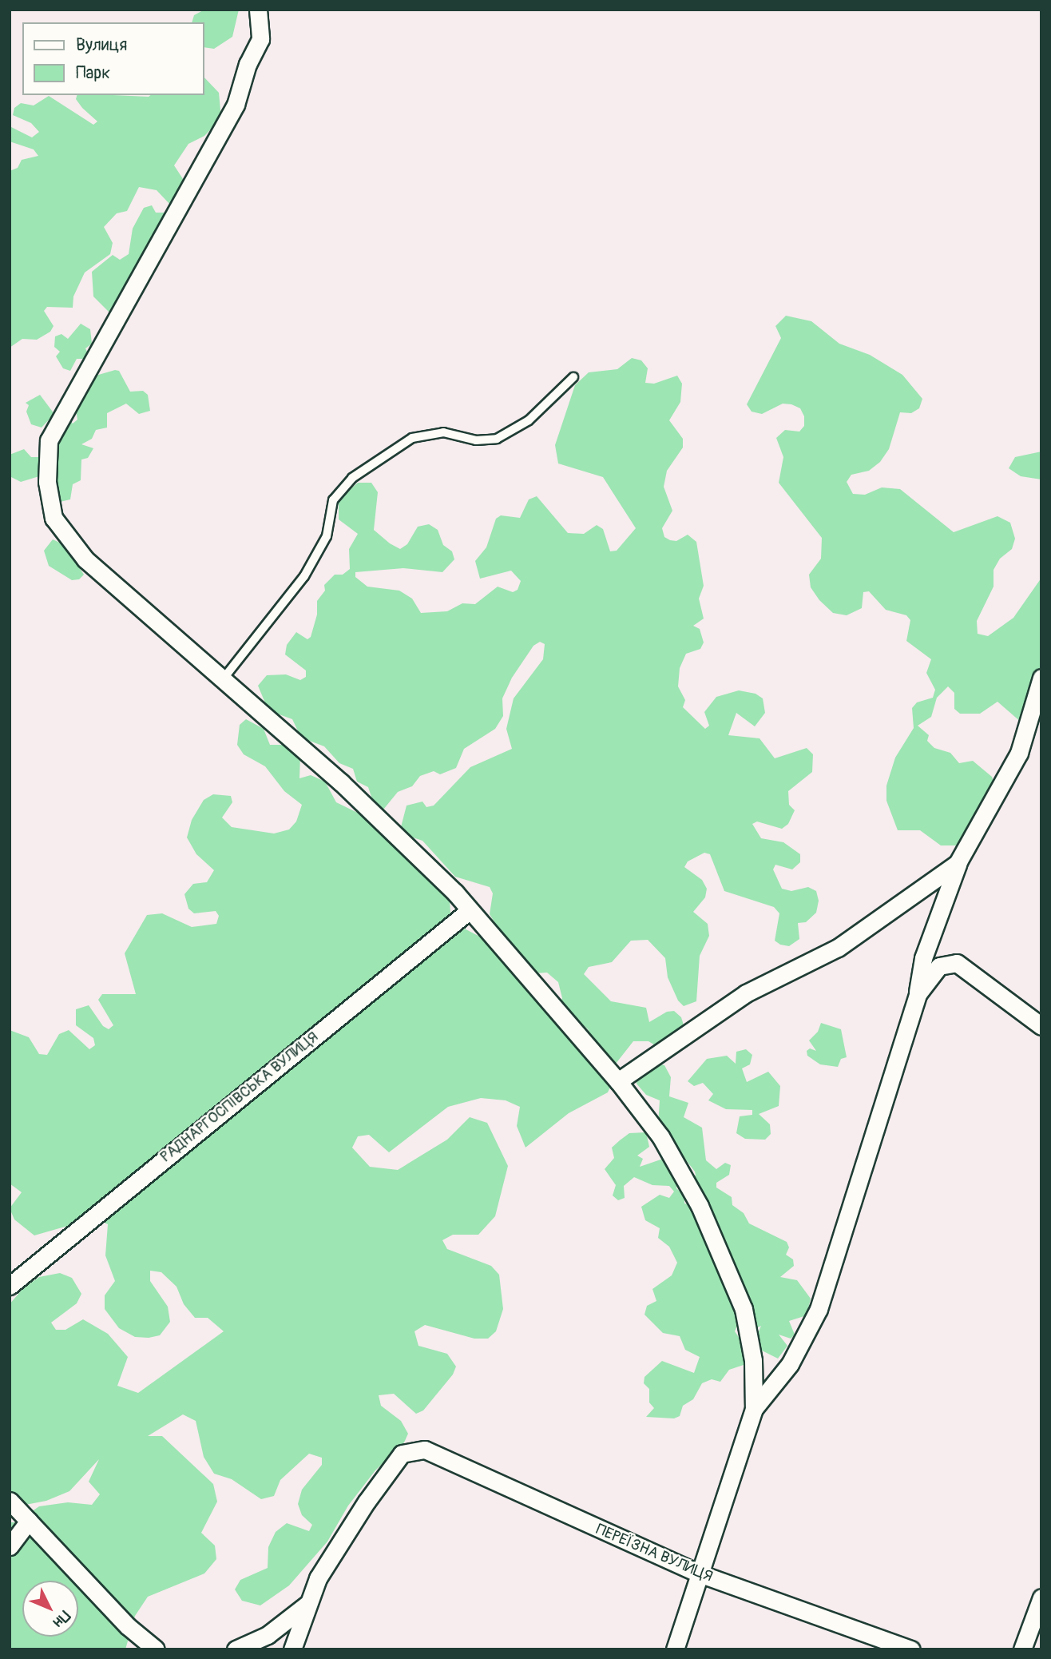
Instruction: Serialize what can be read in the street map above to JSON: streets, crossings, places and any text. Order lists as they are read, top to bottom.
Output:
{
  "streets": {
    "street": ["РАДНАРГОСПІВСЬКА ВУЛИЦЯ", "ПЕРЕЇЗНА ВУЛИЦЯ"]
  },
  "legend": ["Вулиця", "Парк"],
  "north": "bottom right"
}
